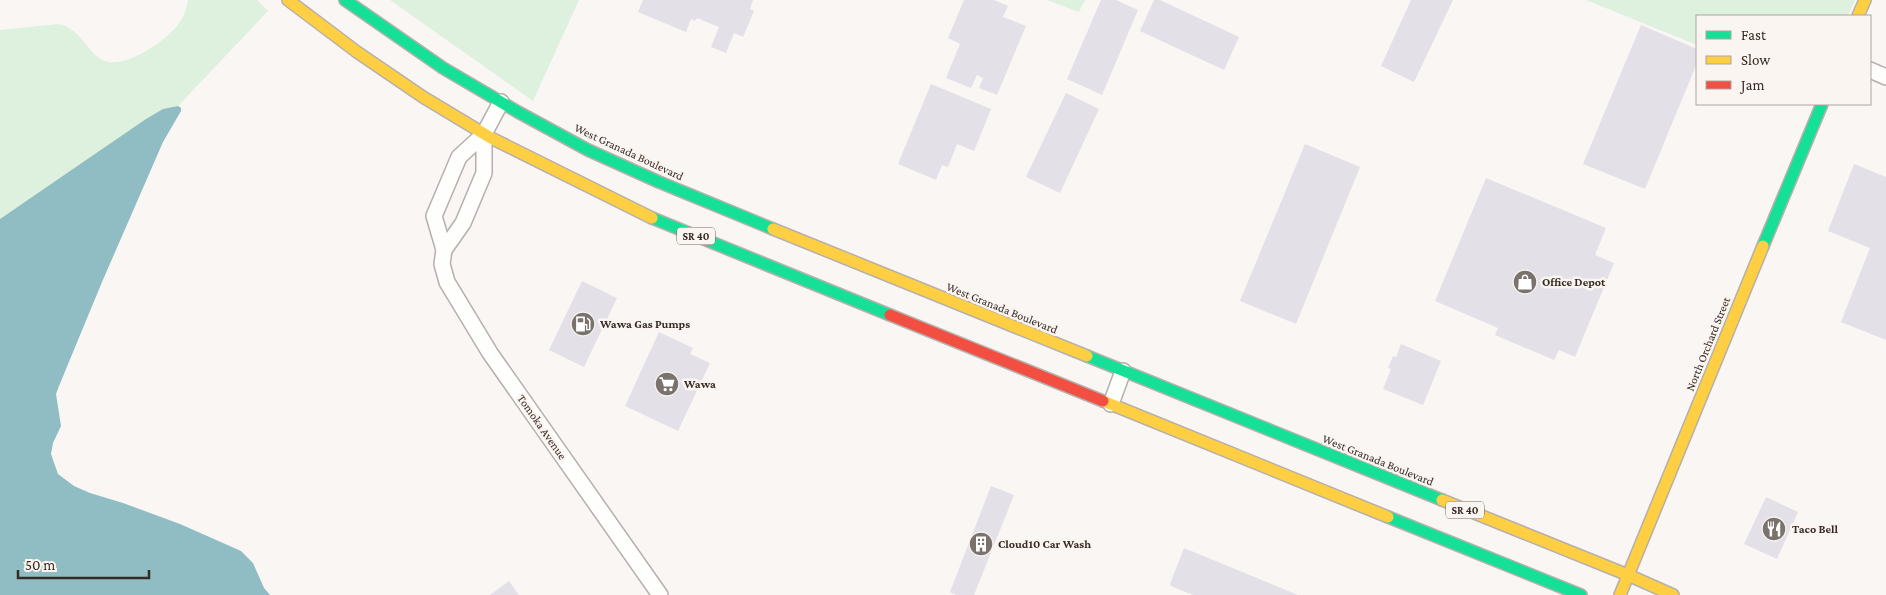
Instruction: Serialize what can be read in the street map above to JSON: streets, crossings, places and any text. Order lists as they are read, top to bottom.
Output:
{
  "streets": {
    "main road": ["West Granada Boulevard", "SR 40", "North Orchard Street"],
    "street": ["Tomoka Avenue"]
  },
  "crossings": [
    ["West Granada Boulevard", "North Orchard Street"],
    ["West Granada Boulevard", "Tomoka Avenue"],
    ["SR 40", "Tomoka Avenue"]
  ],
  "places": {
    "shop": ["Office Depot"],
    "fuel station": ["Wawa Gas Pumps"],
    "supermarket": ["Wawa"],
    "restaurant": ["Taco Bell"],
    "building": ["Cloud10 Car Wash"]
  },
  "legend": ["Fast", "Slow", "Jam"],
  "scale_bar": "50 m"
}
